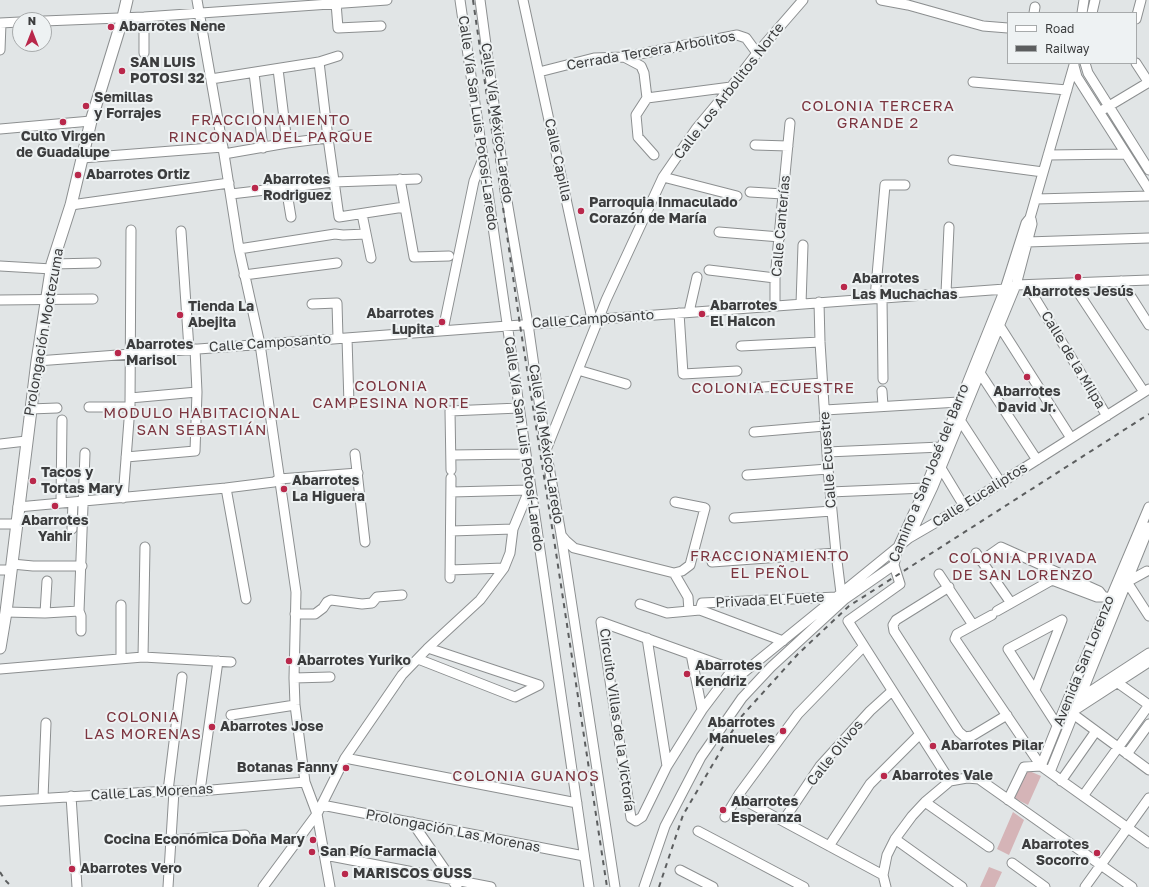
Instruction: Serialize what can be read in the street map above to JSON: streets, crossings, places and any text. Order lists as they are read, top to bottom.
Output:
{
  "streets": {
    "main road": ["Prolongación Moctezuma"],
    "street": [
      "Cerrada Tercera Arbolitos",
      "Calle Los Arbolitos Norte",
      "Calle Vía San Luis Potosí-Laredo",
      "Calle Vía México-Laredo",
      "Calle Capilla",
      "Calle Canterías",
      "Calle Camposanto",
      "Calle de la Milpa",
      "Calle Ecuestre",
      "Camino a San José del Barro",
      "Calle Eucaliptos",
      "Privada El Fuete",
      "Avenida San Lorenzo",
      "Circuito Villas de la Victoría",
      "Calle Olivos",
      "Calle Las Morenas",
      "Prolongación Las Morenas"
    ]
  },
  "crossings": [
    ["Cerrada Tercera Arbolitos", "Calle Los Arbolitos Norte"],
    ["Cerrada Tercera Arbolitos", "Calle Capilla"],
    ["Calle Los Arbolitos Norte", "Calle Vía México-Laredo"],
    ["Calle Los Arbolitos Norte", "Calle Capilla"],
    ["Calle Los Arbolitos Norte", "Calle Camposanto"],
    ["Calle Vía San Luis Potosí-Laredo", "Calle Camposanto"],
    ["Calle Vía San Luis Potosí-Laredo", "Prolongación Las Morenas"],
    ["Calle Vía México-Laredo", "Calle Camposanto"],
    ["Calle Capilla", "Calle Camposanto"],
    ["Calle Canterías", "Calle Camposanto"],
    ["Calle Camposanto", "Prolongación Moctezuma"],
    ["Calle Camposanto", "Calle de la Milpa"],
    ["Calle Camposanto", "Calle Ecuestre"],
    ["Calle Camposanto", "Camino a San José del Barro"],
    ["Calle de la Milpa", "Calle Eucaliptos"],
    ["Calle Ecuestre", "Calle Eucaliptos"],
    ["Calle Ecuestre", "Privada El Fuete"],
    ["Camino a San José del Barro", "Calle Eucaliptos"],
    ["Calle Eucaliptos", "Privada El Fuete"],
    ["Calle Eucaliptos", "Circuito Villas de la Victoría"]
  ],
  "districts": [
    "COLONIA TERCERA GRANDE 2",
    "FRACCIONAMIENTO RINCONADA DEL PARQUE",
    "COLONIA CAMPESINA NORTE",
    "COLONIA ECUESTRE",
    "MODULO HABITACIONAL SAN SEBASTIÁN",
    "FRACCIONAMIENTO EL PEÑOL",
    "COLONIA PRIVADA DE SAN LORENZO",
    "COLONIA LAS MORENAS",
    "COLONIA GUANOS"
  ],
  "places": [
    "Abarrotes Nene",
    "SAN LUIS POTOSI 32",
    "Semillas y Forrajes",
    "Culto Virgen de Guadalupe",
    "Abarrotes Ortiz",
    "Abarrotes Rodriguez",
    "Parroquia Inmaculado Corazón de María",
    "Abarrotes Jesús",
    "Abarrotes Las Muchachas",
    "Abarrotes El Halcon",
    "Tienda La Abejita",
    "Abarrotes Lupita",
    "Abarrotes Marisol",
    "Abarrotes David Jr.",
    "Tacos y Tortas Mary",
    "Abarrotes La Higuera",
    "Abarrotes Yahir",
    "Abarrotes Yuriko",
    "Abarrotes Kendriz",
    "Abarrotes Jose",
    "Abarrotes Manueles",
    "Abarrotes Pilar",
    "Botanas Fanny",
    "Abarrotes Vale",
    "Abarrotes Esperanza",
    "Cocina Económica Doña Mary",
    "San Pío Farmacia",
    "Abarrotes Socorro",
    "Abarrotes Vero",
    "MARISCOS GUSS"
  ],
  "legend": ["Road", "Railway"],
  "north": "top"
}
